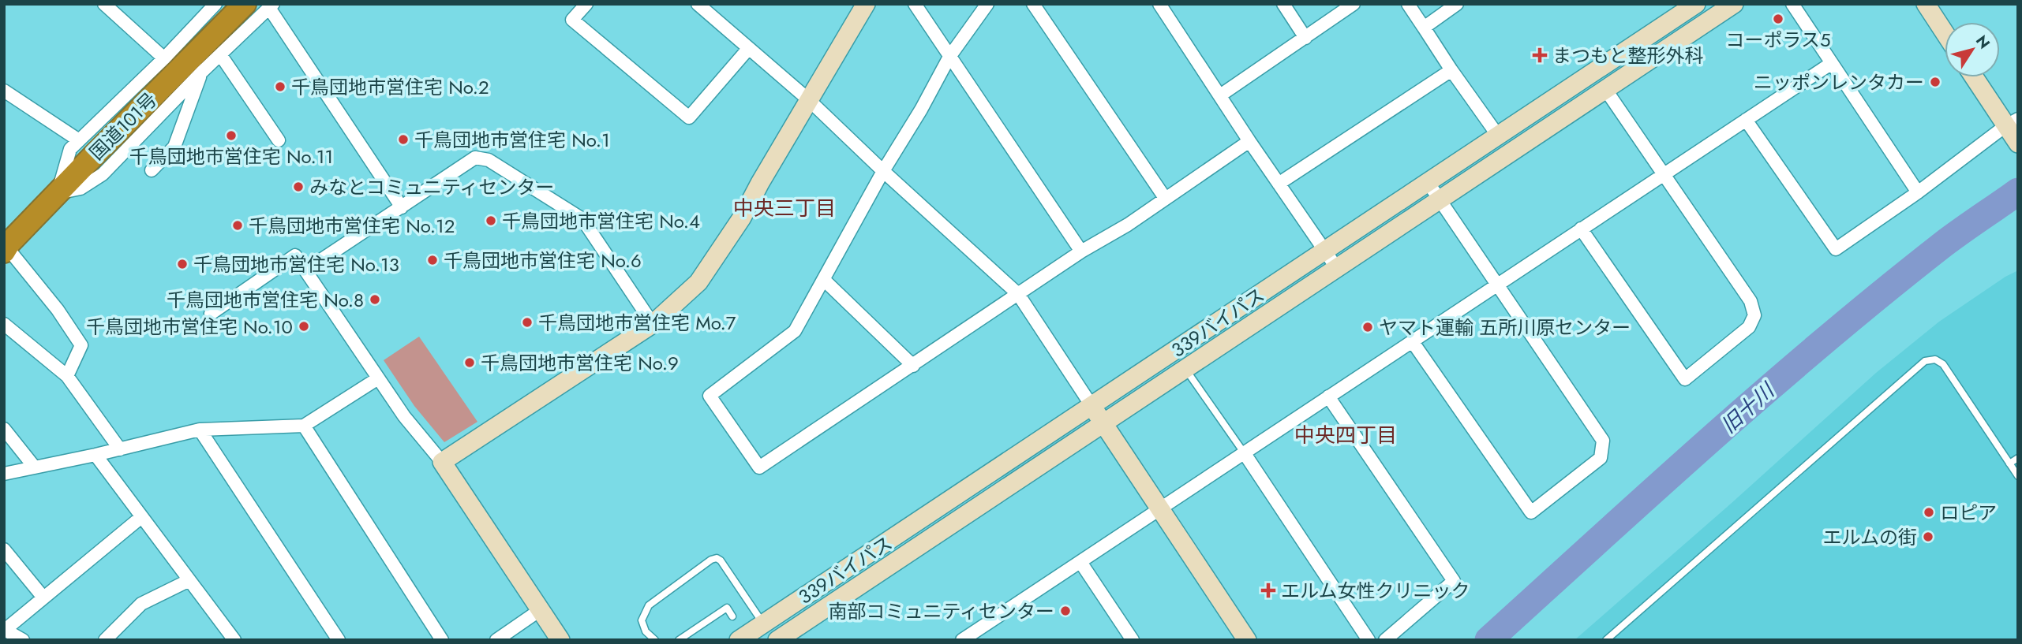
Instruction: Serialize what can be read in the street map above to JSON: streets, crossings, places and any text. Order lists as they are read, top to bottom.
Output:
{
  "streets": {
    "highway": ["国道101号"],
    "street": ["339バイパス"]
  },
  "districts": ["中央三丁目", "中央四丁目"],
  "water": ["旧十川"],
  "places": {
    "other": [
      "コーポラス5",
      "ニッポンレンタカー",
      "千鳥団地市営住宅 No.2",
      "千鳥団地市営住宅 No.11",
      "千鳥団地市営住宅 No.1",
      "みなとコミュニティセンター",
      "千鳥団地市営住宅 No.4",
      "千鳥団地市営住宅 No.12",
      "千鳥団地市営住宅 No.6",
      "千鳥団地市営住宅 No.13",
      "千鳥団地市営住宅 No.8",
      "千鳥団地市営住宅 Mo.7",
      "千鳥団地市営住宅 No.10",
      "ヤマト運輸 五所川原センター",
      "千鳥団地市営住宅 No.9",
      "ロピア",
      "エルムの街",
      "南部コミュニティセンター"
    ],
    "health": ["まつもと整形外科", "エルム女性クリニック"]
  },
  "north": "top right"
}
